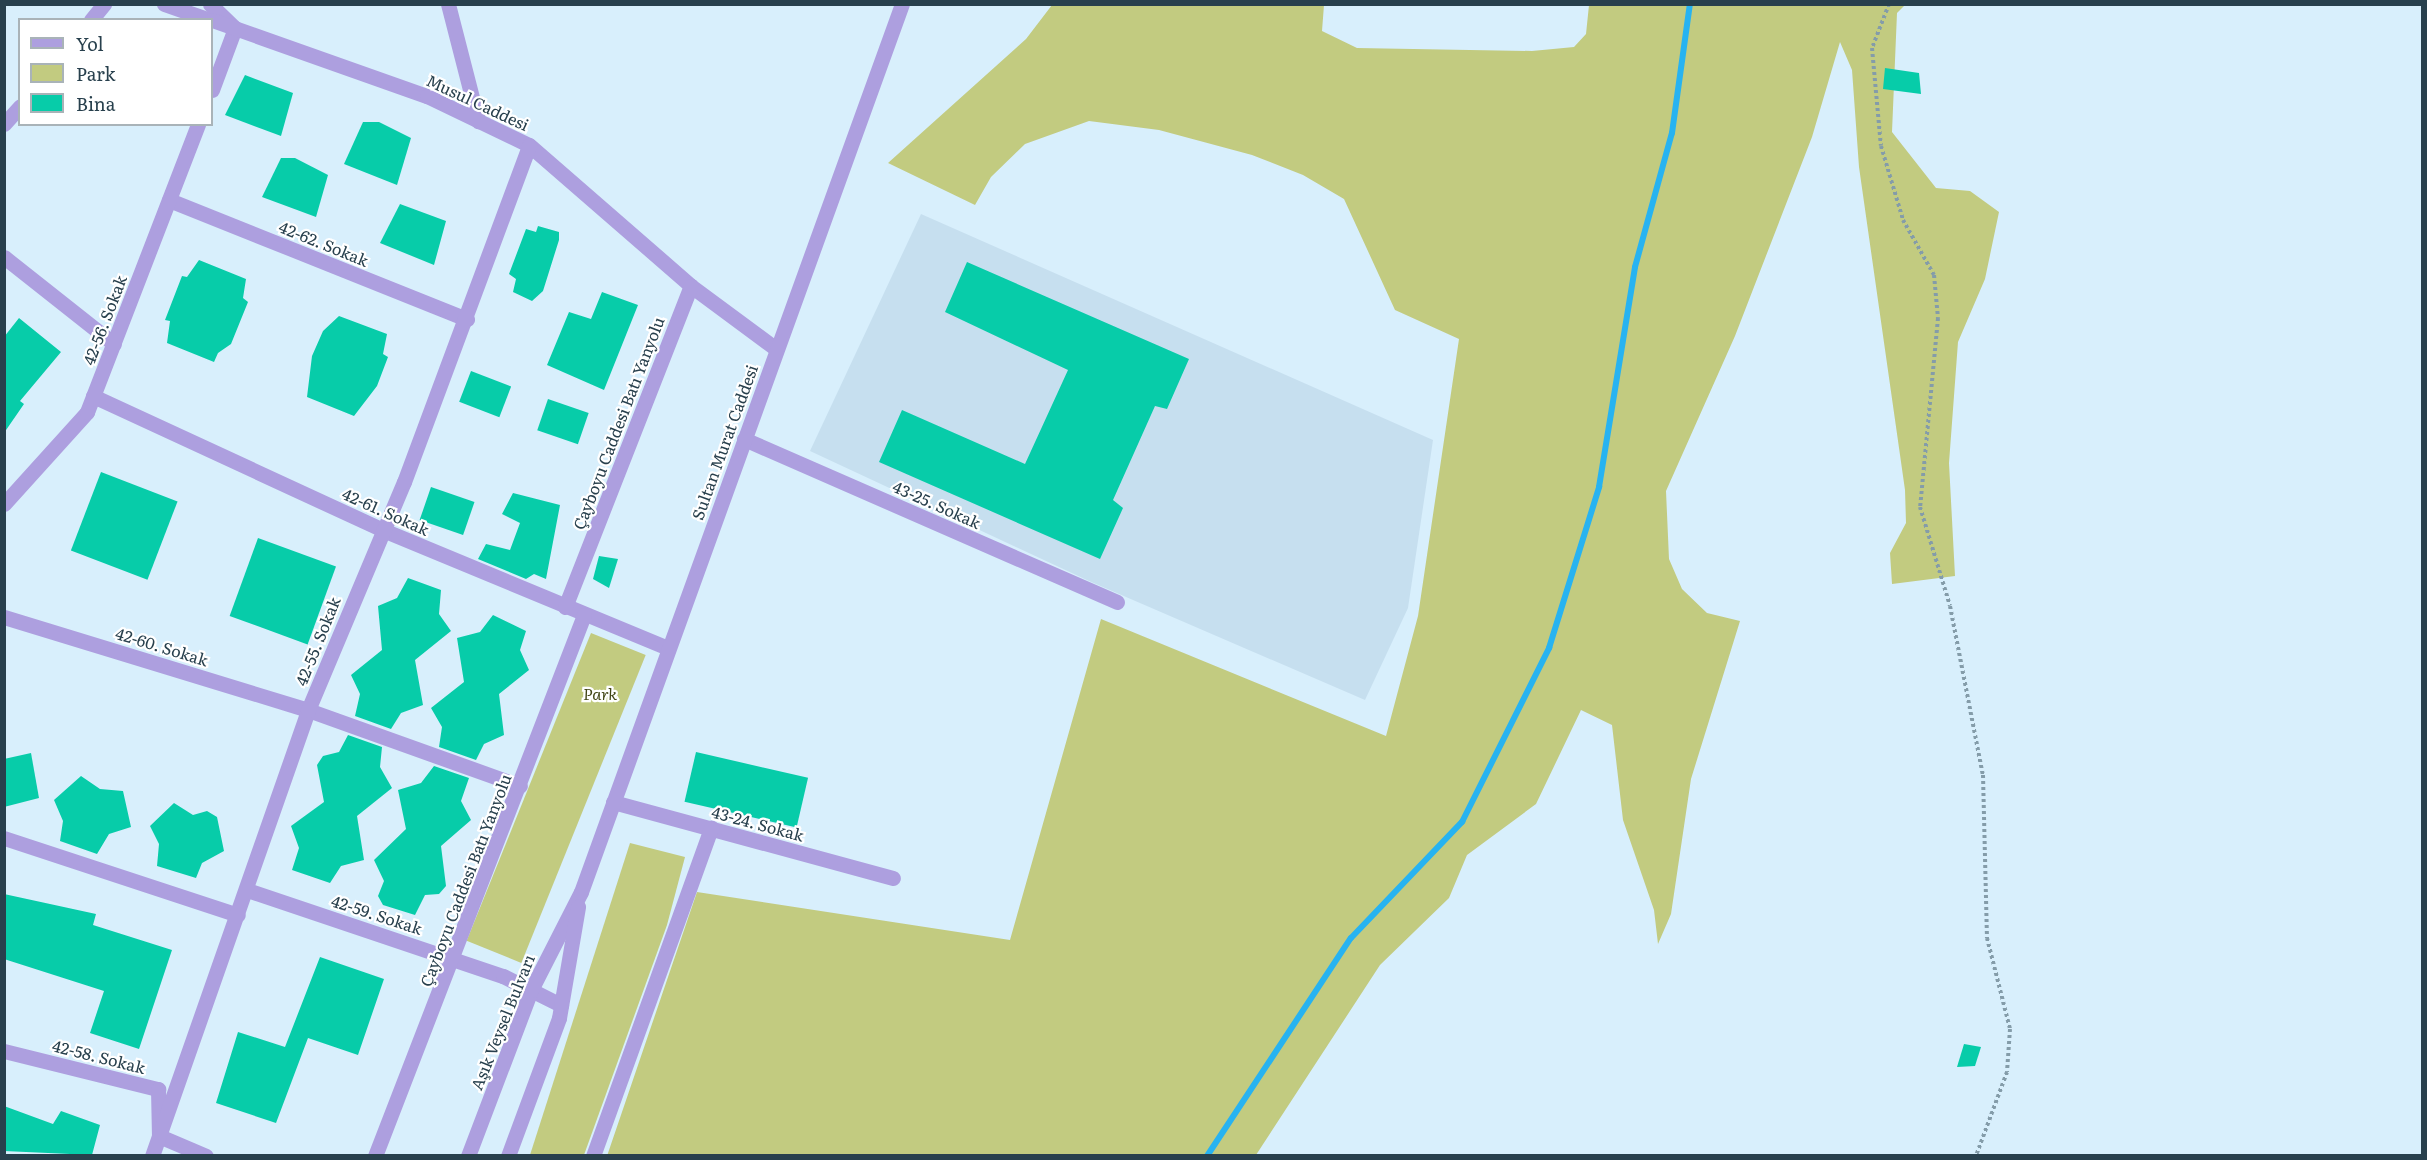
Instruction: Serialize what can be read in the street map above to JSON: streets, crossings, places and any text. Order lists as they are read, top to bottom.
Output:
{
  "streets": {
    "street": [
      "Musul Caddesi",
      "42-62. Sokak",
      "42-56. Sokak",
      "Çayboyu Caddesi Batı Yanyolu",
      "Sultan Murat Caddesi",
      "43-25. Sokak",
      "42-61. Sokak",
      "42-55. Sokak",
      "42-60. Sokak",
      "43-24. Sokak",
      "42-59. Sokak",
      "Aşık Veysel Bulvarı",
      "42-58. Sokak"
    ]
  },
  "crossings": [
    ["Musul Caddesi", "Çayboyu Caddesi Batı Yanyolu"],
    ["Musul Caddesi", "Sultan Murat Caddesi"],
    ["Musul Caddesi", "42-55. Sokak"],
    ["42-62. Sokak", "42-56. Sokak"],
    ["42-62. Sokak", "42-55. Sokak"],
    ["42-56. Sokak", "42-61. Sokak"],
    ["Çayboyu Caddesi Batı Yanyolu", "42-61. Sokak"],
    ["Çayboyu Caddesi Batı Yanyolu", "42-60. Sokak"],
    ["Çayboyu Caddesi Batı Yanyolu", "42-59. Sokak"],
    ["Sultan Murat Caddesi", "43-25. Sokak"],
    ["Sultan Murat Caddesi", "42-61. Sokak"],
    ["Sultan Murat Caddesi", "43-24. Sokak"],
    ["Sultan Murat Caddesi", "Aşık Veysel Bulvarı"],
    ["42-61. Sokak", "42-55. Sokak"],
    ["42-55. Sokak", "42-60. Sokak"],
    ["42-55. Sokak", "42-59. Sokak"],
    ["42-55. Sokak", "42-58. Sokak"],
    ["42-59. Sokak", "Aşık Veysel Bulvarı"]
  ],
  "parks": ["Park"],
  "legend": ["Yol", "Park", "Bina"]
}
